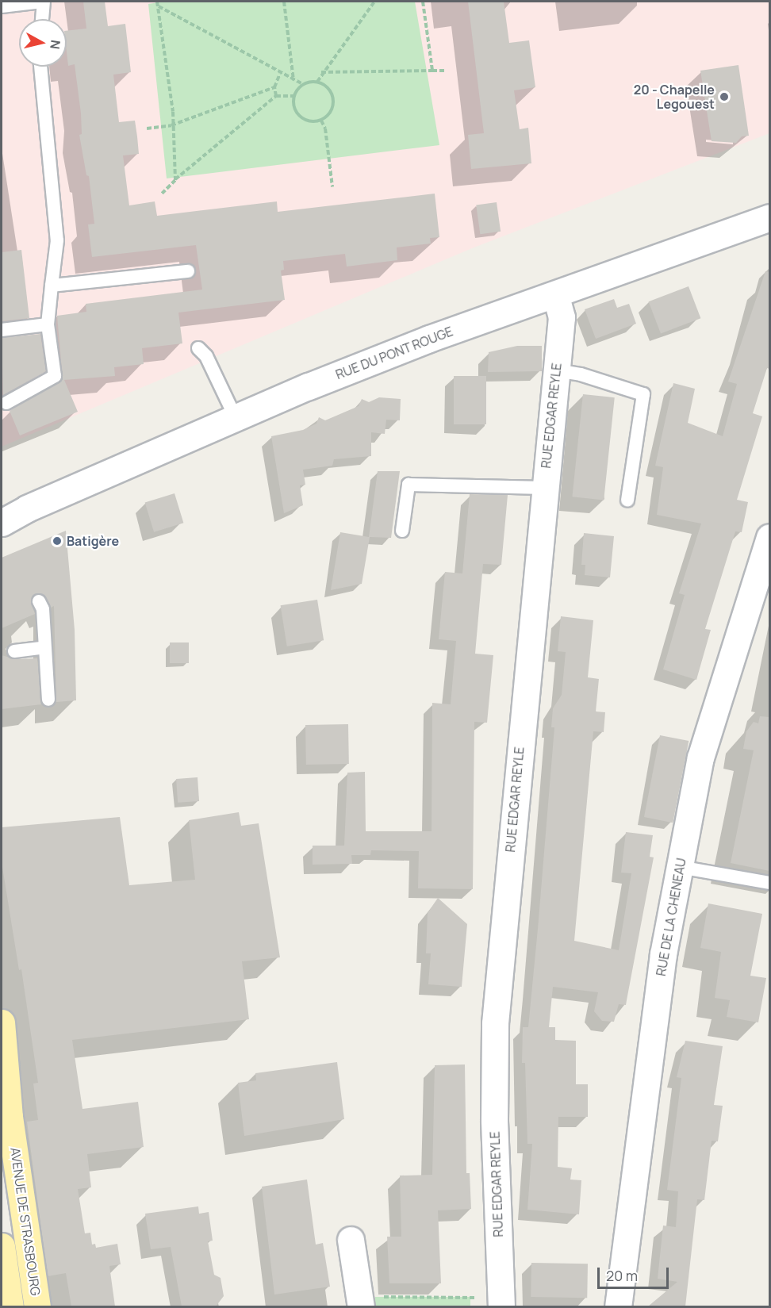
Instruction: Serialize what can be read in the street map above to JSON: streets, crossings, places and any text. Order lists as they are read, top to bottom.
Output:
{
  "streets": {
    "main road": ["AVENUE DE STRASBOURG"],
    "street": ["RUE DU PONT ROUGE", "RUE EDGAR REYLE", "RUE DE LA CHENEAU"]
  },
  "crossings": [
    ["RUE DU PONT ROUGE", "RUE EDGAR REYLE"]
  ],
  "places": ["20 - Chapelle Legouest", "Batigère"],
  "scale_bar": "20 m",
  "north": "right"
}
